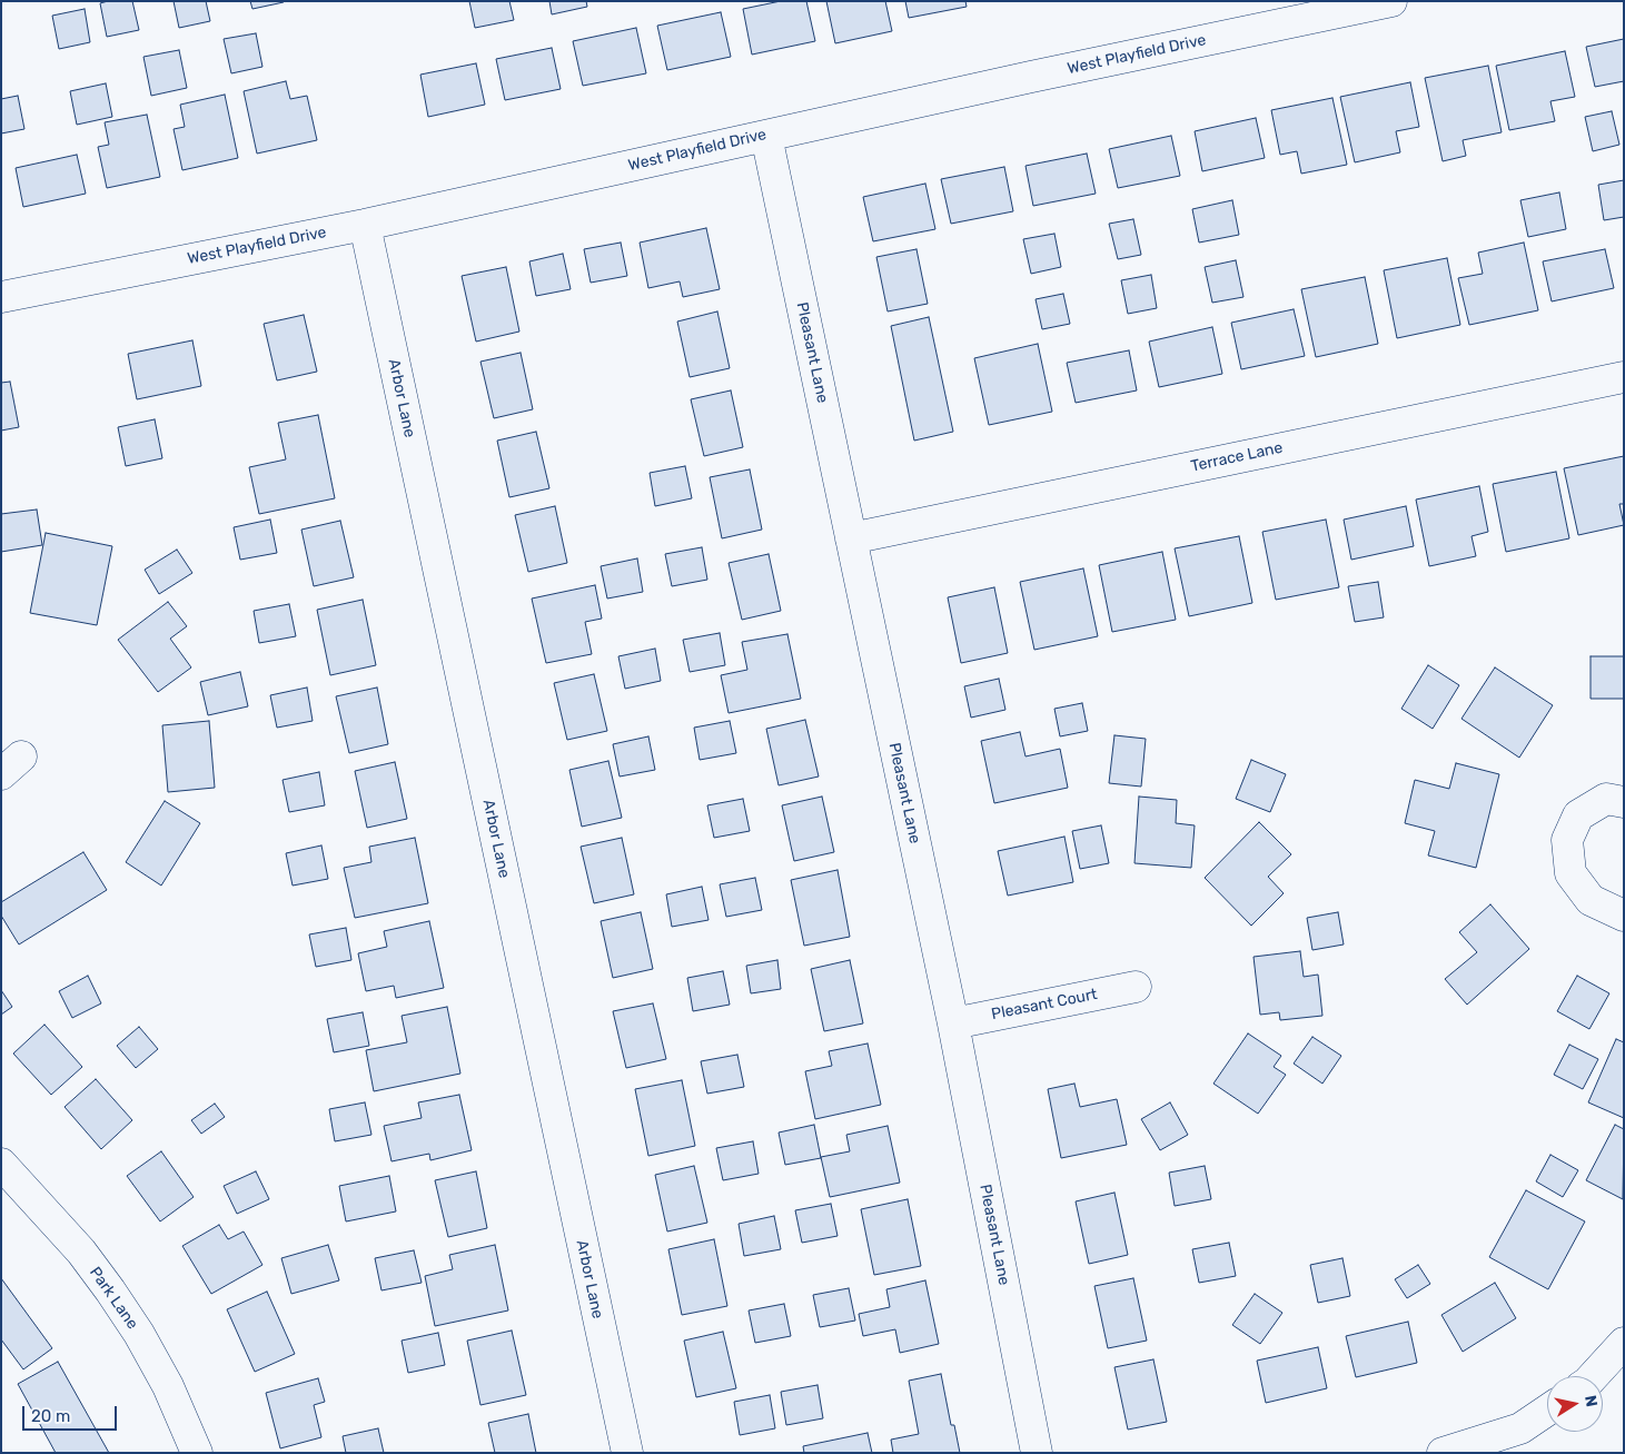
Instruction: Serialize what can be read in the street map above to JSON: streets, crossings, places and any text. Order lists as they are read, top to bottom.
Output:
{
  "streets": {
    "street": [
      "West Playfield Drive",
      "Pleasant Lane",
      "Arbor Lane",
      "Terrace Lane",
      "Pleasant Court",
      "Park Lane"
    ]
  },
  "crossings": [
    ["West Playfield Drive", "Pleasant Lane"],
    ["West Playfield Drive", "Arbor Lane"],
    ["Pleasant Lane", "Terrace Lane"],
    ["Pleasant Lane", "Pleasant Court"]
  ],
  "scale_bar": "20 m",
  "north": "right"
}
